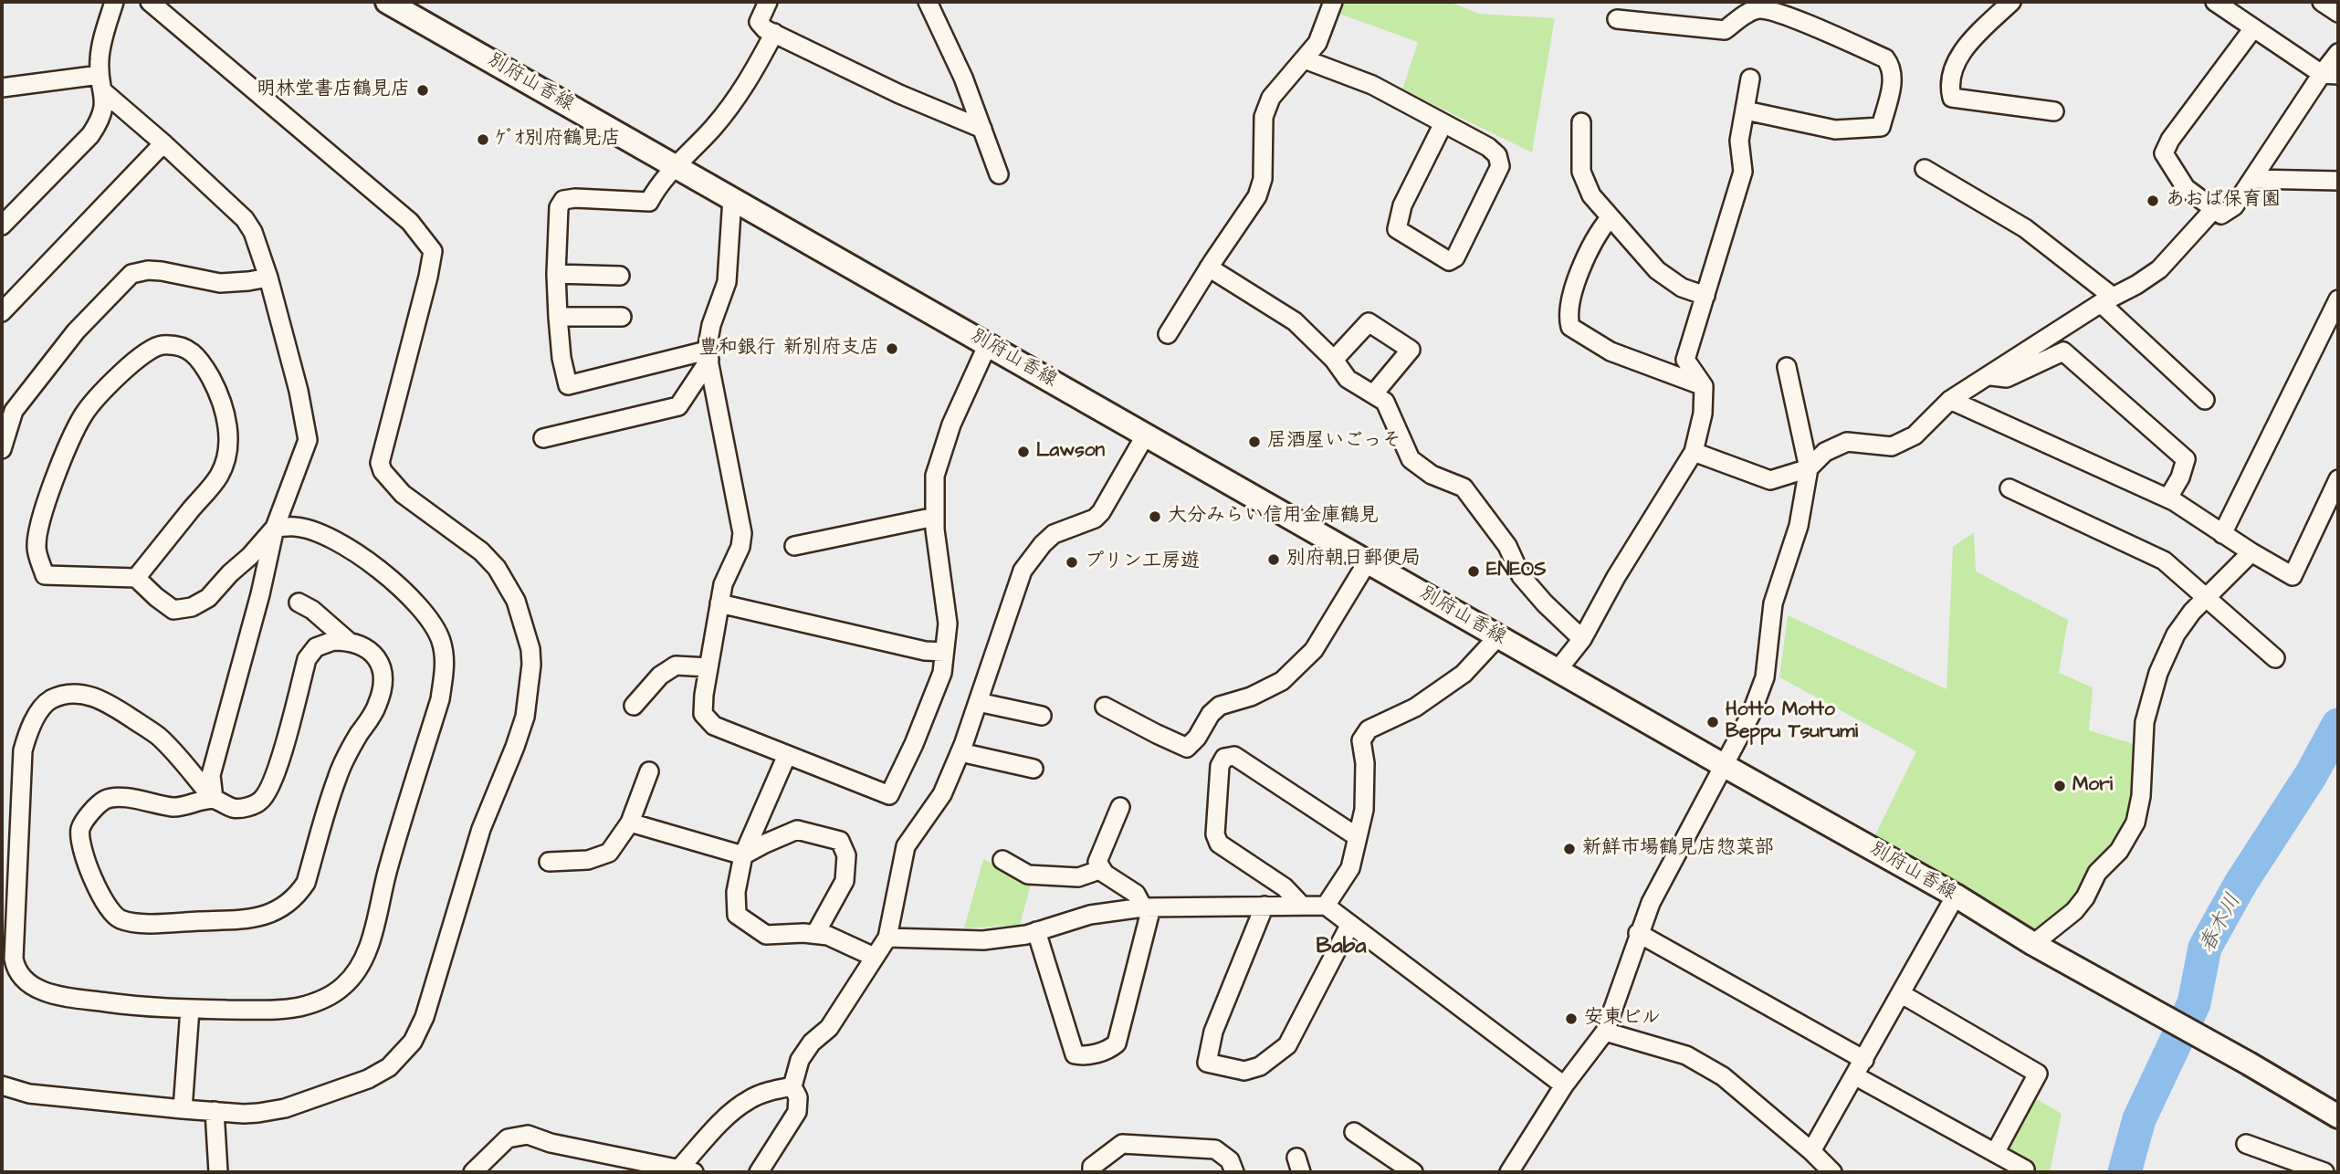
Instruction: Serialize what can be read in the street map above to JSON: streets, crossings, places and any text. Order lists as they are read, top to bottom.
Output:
{
  "streets": {
    "main road": ["別府山香線"]
  },
  "districts": ["Baba"],
  "water": ["春木川"],
  "places": [
    "明林堂書店鶴見店",
    "ｹﾞｵ別府鶴見店",
    "あおば保育園",
    "豊和銀行 新別府支店",
    "居酒屋いごっそ",
    "Lawson",
    "大分みらい信用金庫鶴見",
    "別府朝日郵便局",
    "プリン工房遊",
    "ENEOS",
    "Hotto Motto Beppu Tsurumi",
    "Mori",
    "新鮮市場鶴見店惣菜部",
    "安東ビル"
  ]
}
